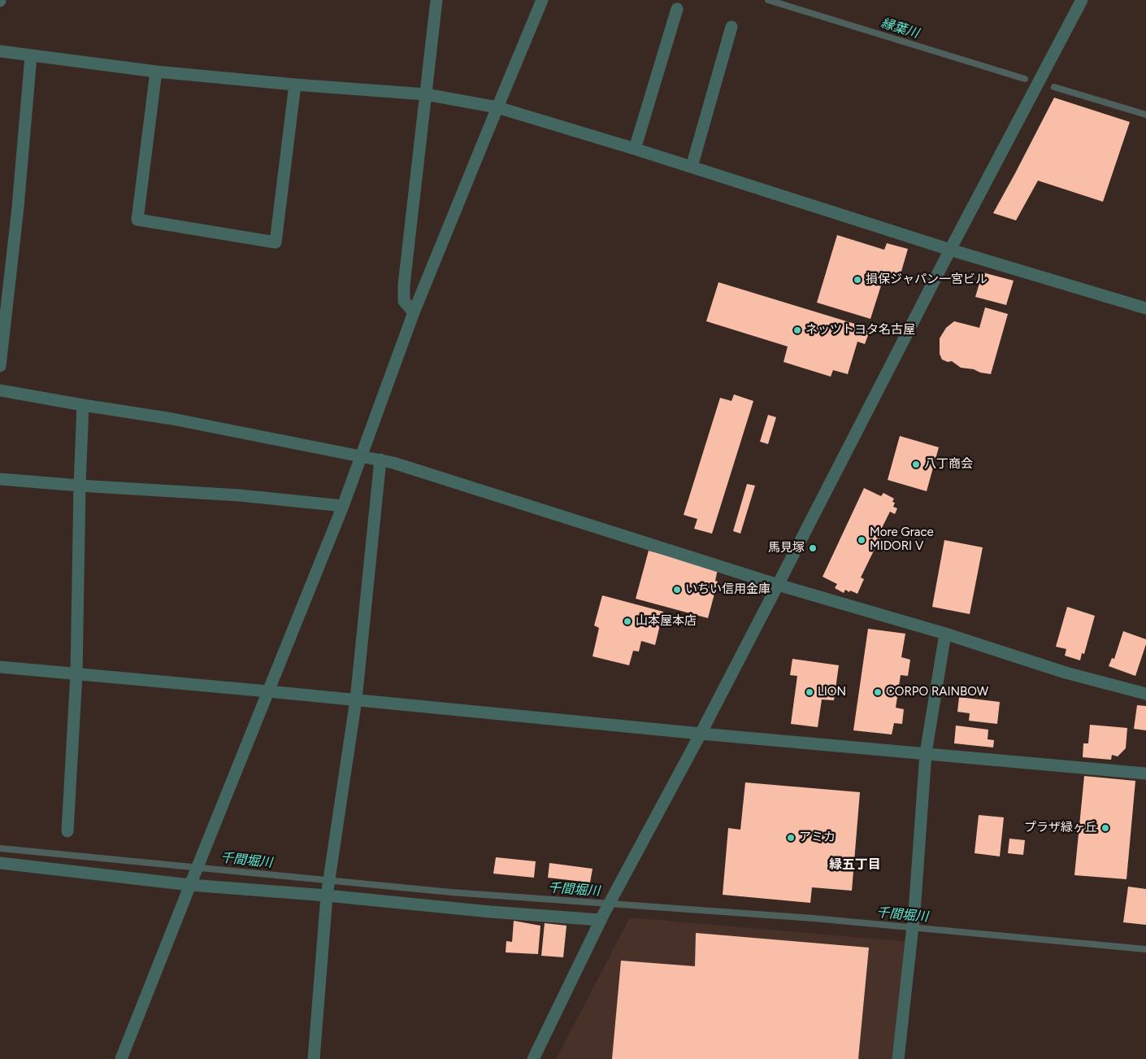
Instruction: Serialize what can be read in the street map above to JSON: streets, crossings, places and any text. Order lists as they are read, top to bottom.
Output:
{
  "districts": ["緑五丁目"],
  "water": ["縁葉川", "千間堀川"],
  "places": [
    "損保ジャパン一宮ビル",
    "ネッツトヨタ名古屋",
    "八丁商会",
    "More Grace MIDORI V",
    "馬見塚",
    "いちい信用金庫",
    "山本屋本店",
    "LION",
    "CORPO RAINBOW",
    "プラザ緑ヶ丘",
    "アミカ"
  ]
}
